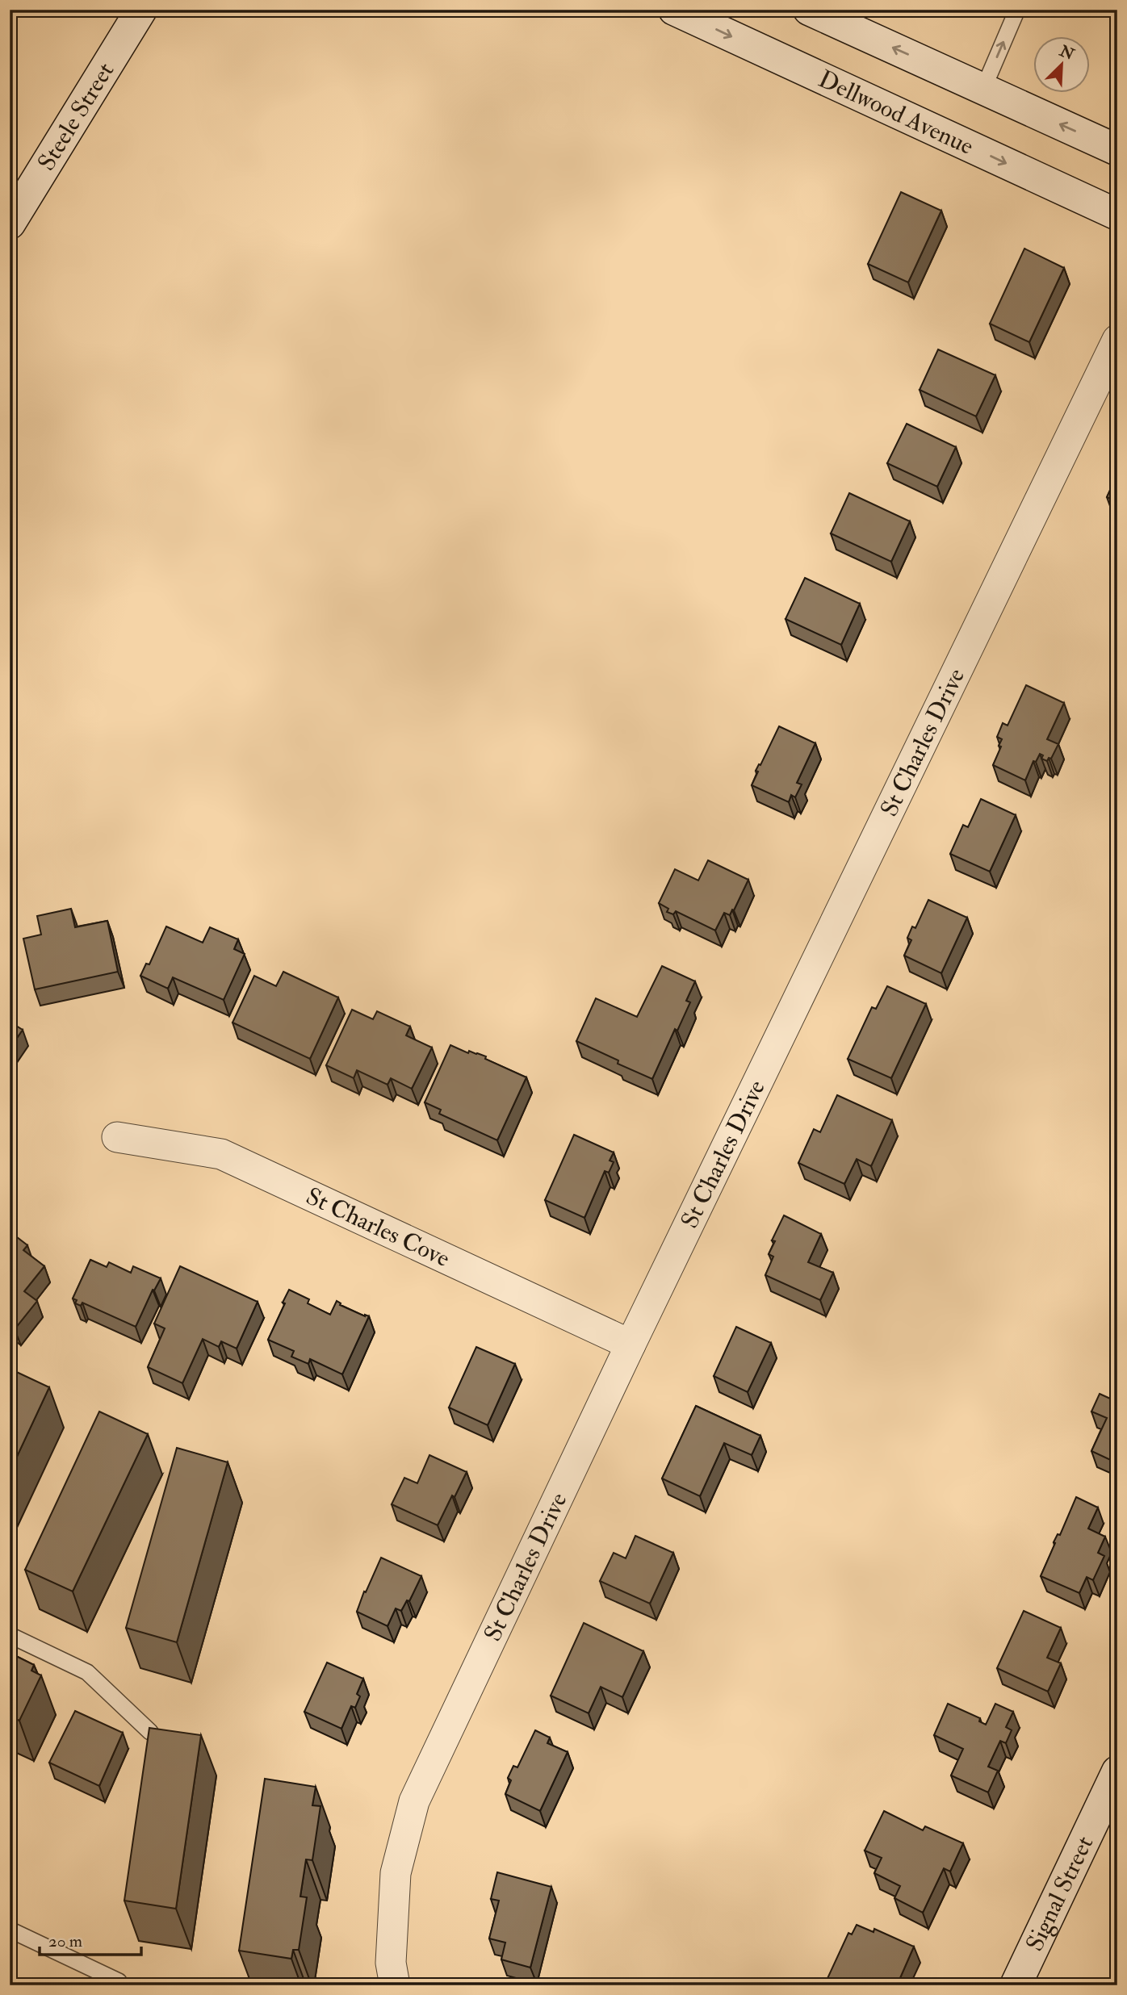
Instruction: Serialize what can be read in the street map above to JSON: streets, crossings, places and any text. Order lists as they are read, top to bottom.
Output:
{
  "streets": {
    "street": [
      "Dellwood Avenue",
      "Steele Street",
      "St Charles Drive",
      "St Charles Cove",
      "Signal Street"
    ]
  },
  "crossings": [
    ["St Charles Drive", "St Charles Cove"]
  ],
  "scale_bar": "20 m",
  "north": "top right"
}
